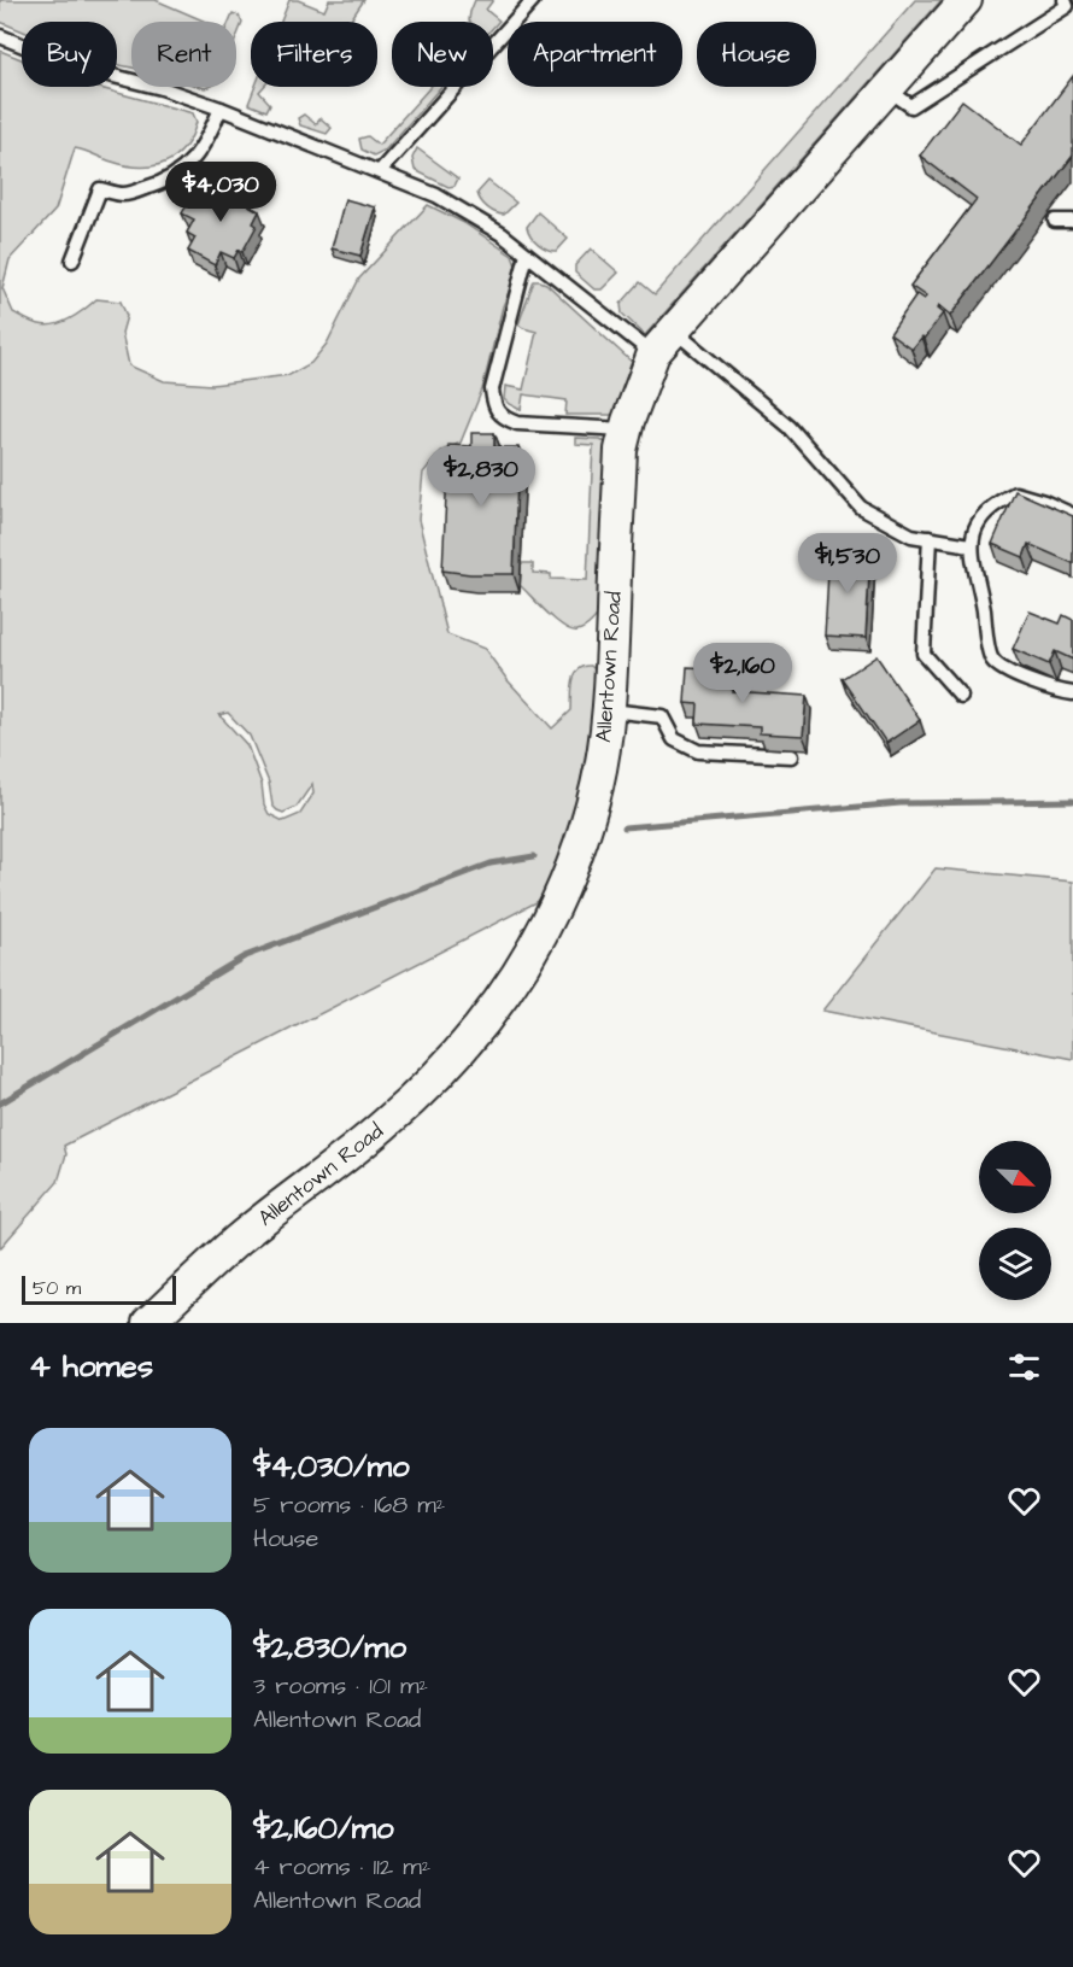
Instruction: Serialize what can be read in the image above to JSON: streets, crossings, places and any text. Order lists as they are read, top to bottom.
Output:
{
  "streets": {
    "street": ["Allentown Road"]
  },
  "scale_bar": "50 m",
  "north": "bottom right",
  "page": {
    "chip": [
      "Buy",
      "Rent",
      "Filters",
      "New",
      "Apartment",
      "House"
    ],
    "price": [
      "$4,030",
      "$2,830",
      "$1,530",
      "$2,160"
    ],
    "scale": "50 m",
    "heading": "4 homes",
    "list": [
      {
        "name": "$4,030/mo",
        "note": "5 rooms · 168 m² · House"
      },
      {
        "name": "$2,830/mo",
        "note": "3 rooms · 101 m² · Allentown Road"
      },
      {
        "name": "$2,160/mo",
        "note": "4 rooms · 112 m² · Allentown Road"
      }
    ]
  }
}
